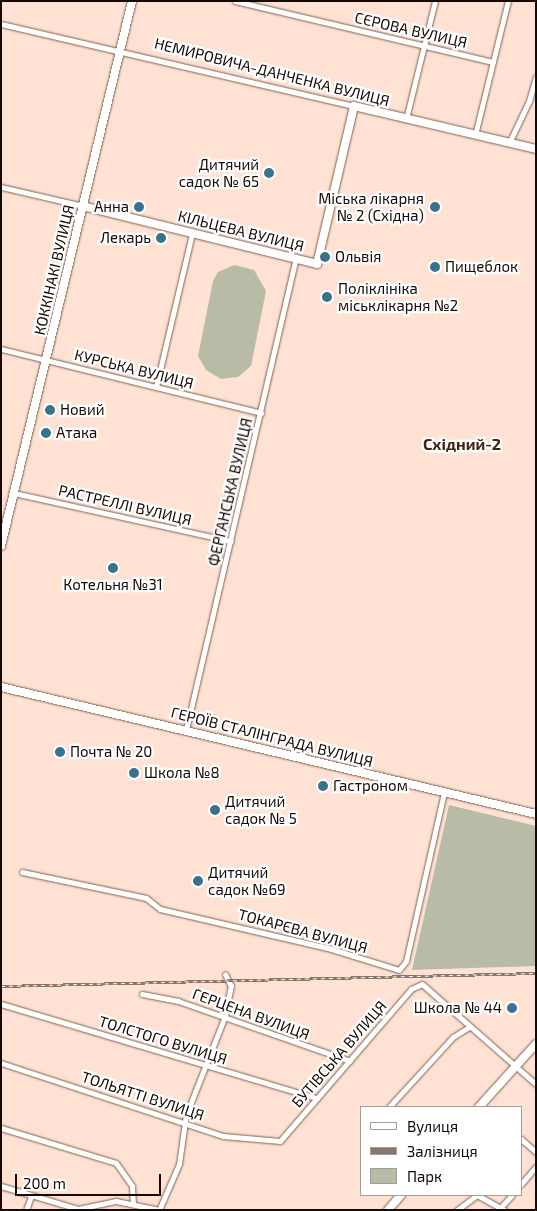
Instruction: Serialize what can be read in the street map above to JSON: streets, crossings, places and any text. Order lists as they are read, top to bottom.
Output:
{
  "streets": {
    "street": [
      "СЄРОВА ВУЛИЦЯ",
      "НЕМИРОВИЧА-ДАНЧЕНКА ВУЛИЦЯ",
      "КІЛЬЦЕВА ВУЛИЦЯ",
      "КОККІНАКІ ВУЛИЦЯ",
      "КУРСЬКА ВУЛИЦЯ",
      "ФЕРГАНСЬКА ВУЛИЦЯ",
      "РАСТРЕЛЛІ ВУЛИЦЯ",
      "ГЕРОЇВ СТАЛІНГРАДА ВУЛИЦЯ",
      "ТОКАРЄВА ВУЛИЦЯ",
      "ГЕРЦЕНА ВУЛИЦЯ",
      "ТОЛСТОГО ВУЛИЦЯ",
      "БУТІВСЬКА ВУЛИЦЯ",
      "ТОЛЬЯТТІ ВУЛИЦЯ"
    ]
  },
  "crossings": [
    ["НЕМИРОВИЧА-ДАНЧЕНКА ВУЛИЦЯ", "КІЛЬЦЕВА ВУЛИЦЯ"],
    ["НЕМИРОВИЧА-ДАНЧЕНКА ВУЛИЦЯ", "КОККІНАКІ ВУЛИЦЯ"],
    ["КІЛЬЦЕВА ВУЛИЦЯ", "КОККІНАКІ ВУЛИЦЯ"],
    ["КІЛЬЦЕВА ВУЛИЦЯ", "ФЕРГАНСЬКА ВУЛИЦЯ"],
    ["КОККІНАКІ ВУЛИЦЯ", "КУРСЬКА ВУЛИЦЯ"],
    ["КОККІНАКІ ВУЛИЦЯ", "РАСТРЕЛЛІ ВУЛИЦЯ"],
    ["КУРСЬКА ВУЛИЦЯ", "ФЕРГАНСЬКА ВУЛИЦЯ"],
    ["ФЕРГАНСЬКА ВУЛИЦЯ", "РАСТРЕЛЛІ ВУЛИЦЯ"],
    ["ФЕРГАНСЬКА ВУЛИЦЯ", "ГЕРОЇВ СТАЛІНГРАДА ВУЛИЦЯ"],
    ["ГЕРОЇВ СТАЛІНГРАДА ВУЛИЦЯ", "ТОКАРЄВА ВУЛИЦЯ"],
    ["ГЕРЦЕНА ВУЛИЦЯ", "БУТІВСЬКА ВУЛИЦЯ"],
    ["ТОЛСТОГО ВУЛИЦЯ", "БУТІВСЬКА ВУЛИЦЯ"],
    ["БУТІВСЬКА ВУЛИЦЯ", "ТОЛЬЯТТІ ВУЛИЦЯ"]
  ],
  "districts": ["Східний-2"],
  "places": [
    "Дитячий садок № 65",
    "Анна",
    "Міська лікарня № 2 (Східна)",
    "Лекарь",
    "Ольвія",
    "Пищеблок",
    "Поліклініка міськлікарня №2",
    "Новий",
    "Атака",
    "Котельня №31",
    "Почта № 20",
    "Школа №8",
    "Гастроном",
    "Дитячий садок № 5",
    "Дитячий садок №69",
    "Школа № 44"
  ],
  "legend": ["Вулиця", "Залізниця", "Парк"],
  "scale_bar": "200 m"
}
